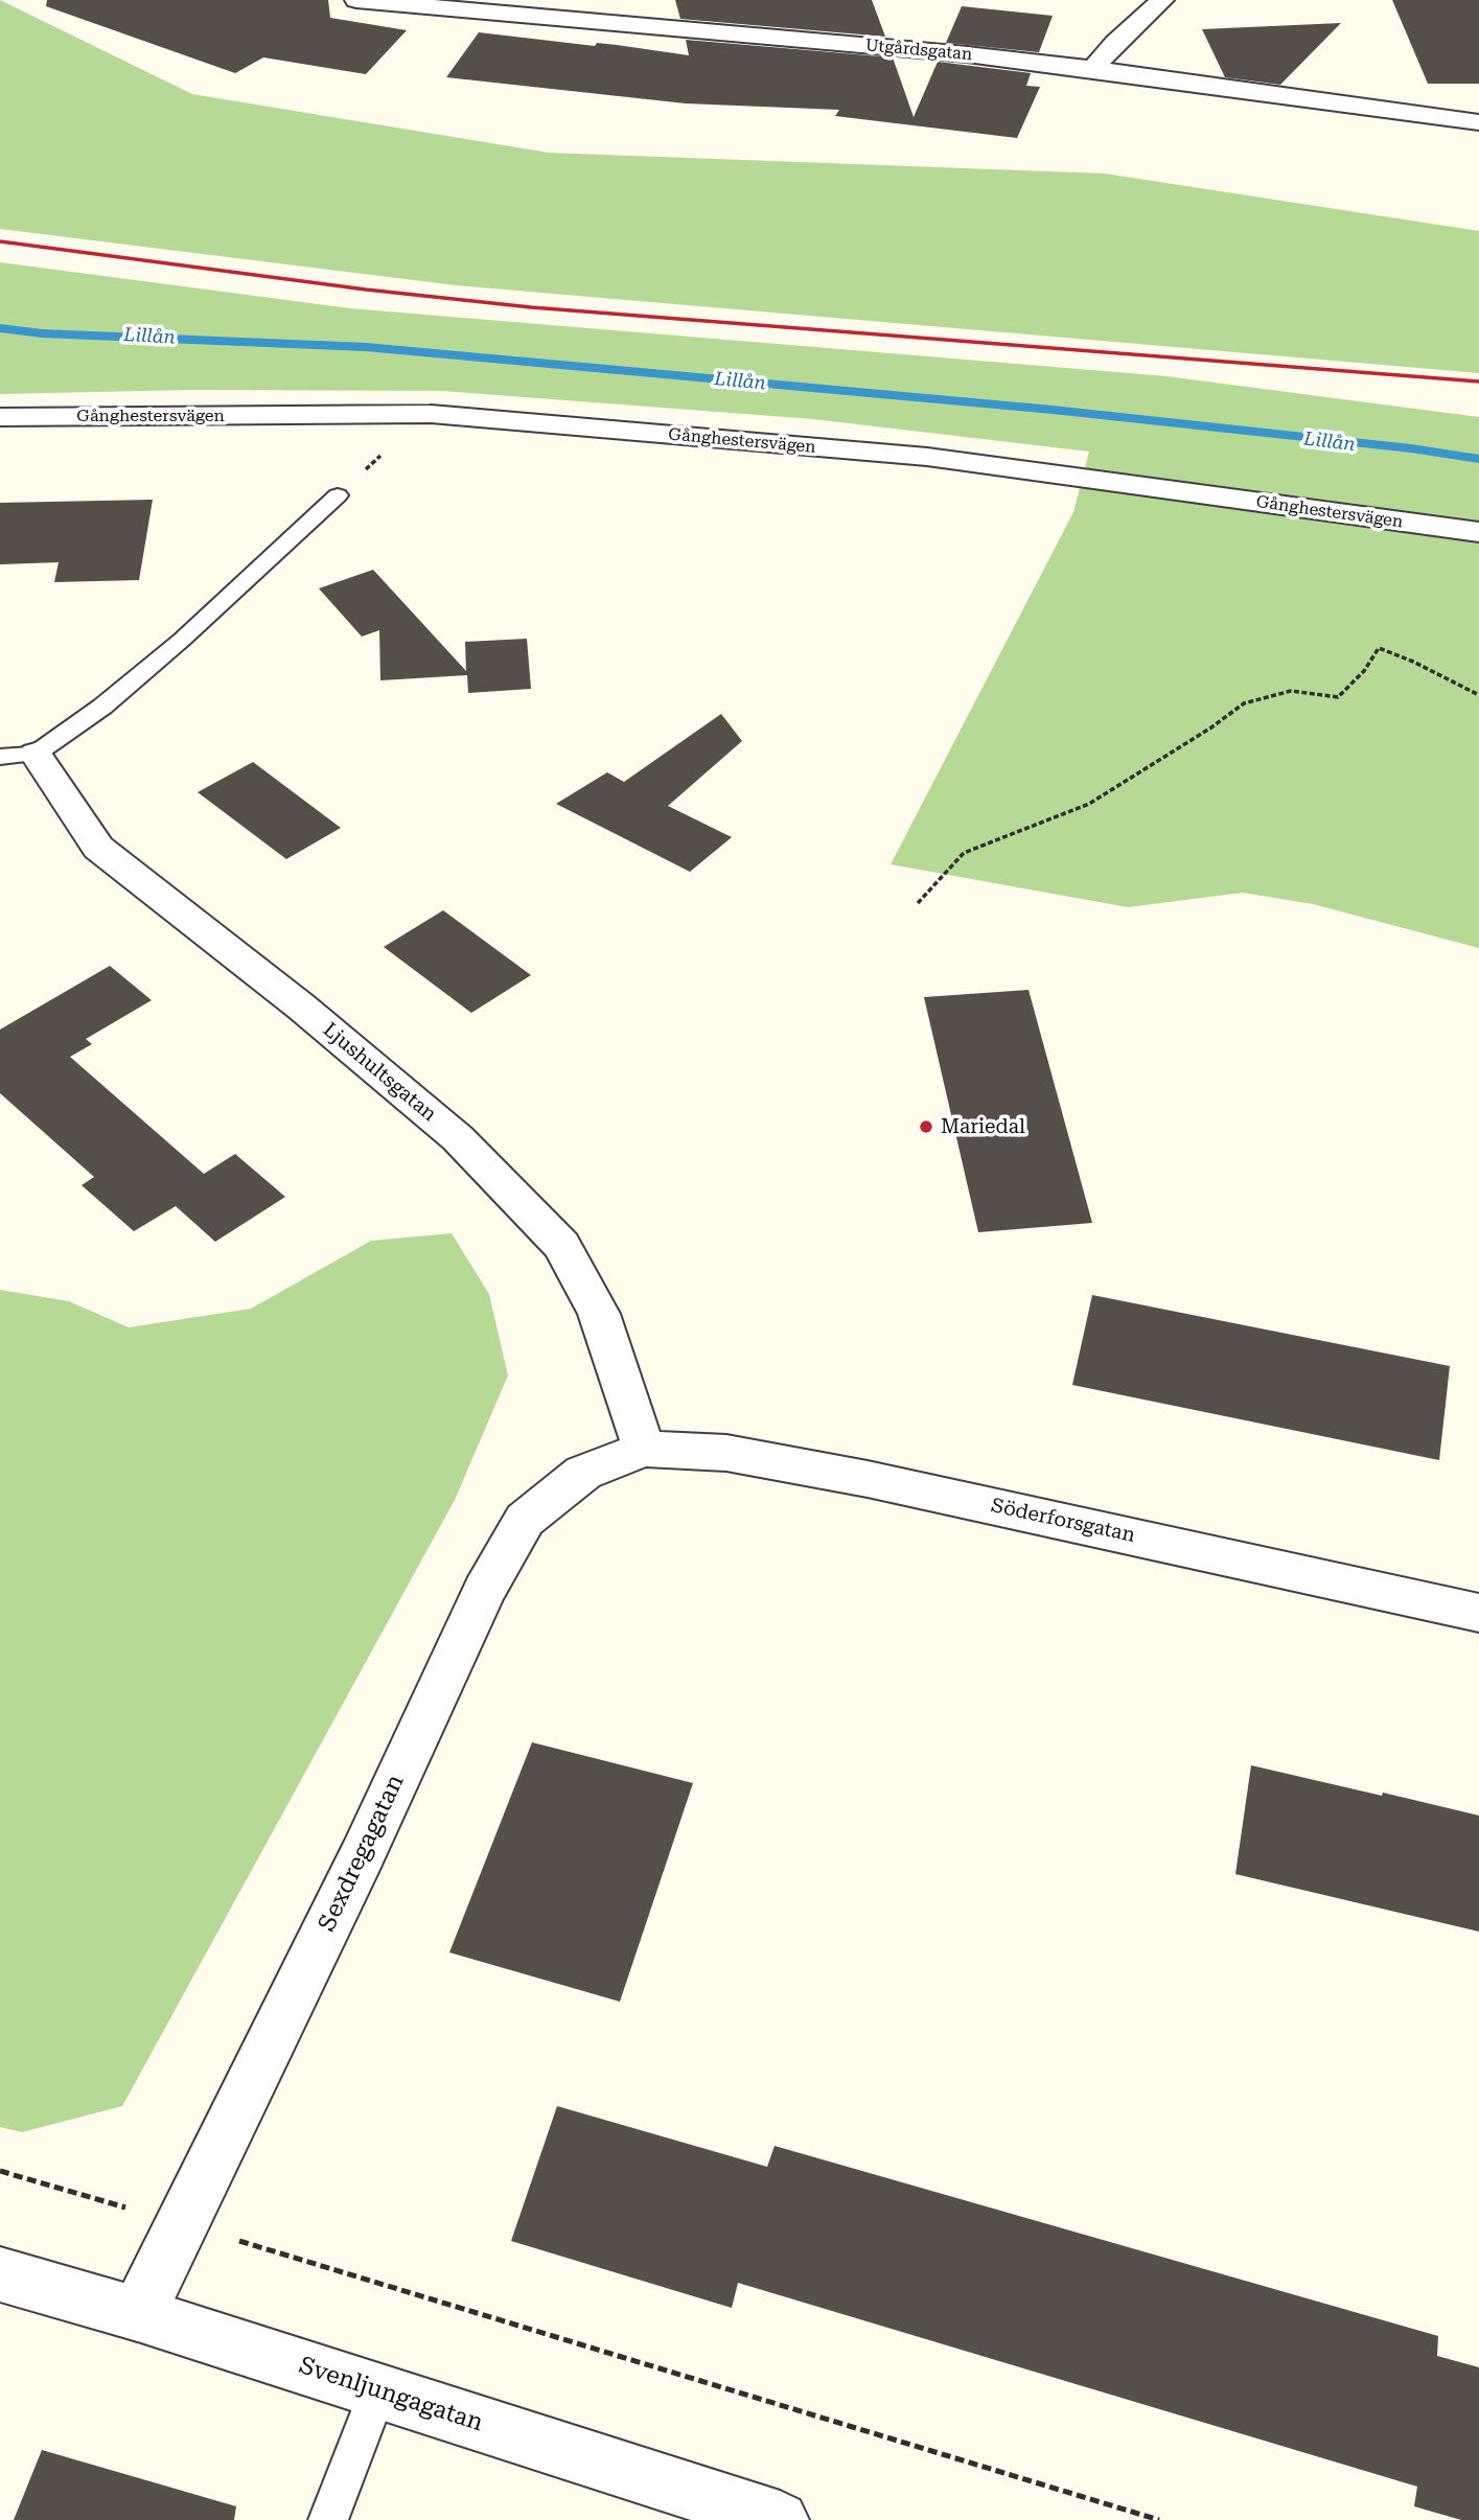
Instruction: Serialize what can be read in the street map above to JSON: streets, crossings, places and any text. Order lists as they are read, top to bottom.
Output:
{
  "streets": {
    "street": [
      "Utgårdsgatan",
      "Gånghestersvägen",
      "Ljushultsgatan",
      "Söderforsgatan",
      "Sexdregagatan",
      "Svenljungagatan"
    ]
  },
  "crossings": [
    ["Ljushultsgatan", "Söderforsgatan"],
    ["Ljushultsgatan", "Sexdregagatan"],
    ["Söderforsgatan", "Sexdregagatan"],
    ["Sexdregagatan", "Svenljungagatan"]
  ],
  "water": ["Lillån"],
  "places": ["Mariedal"]
}
